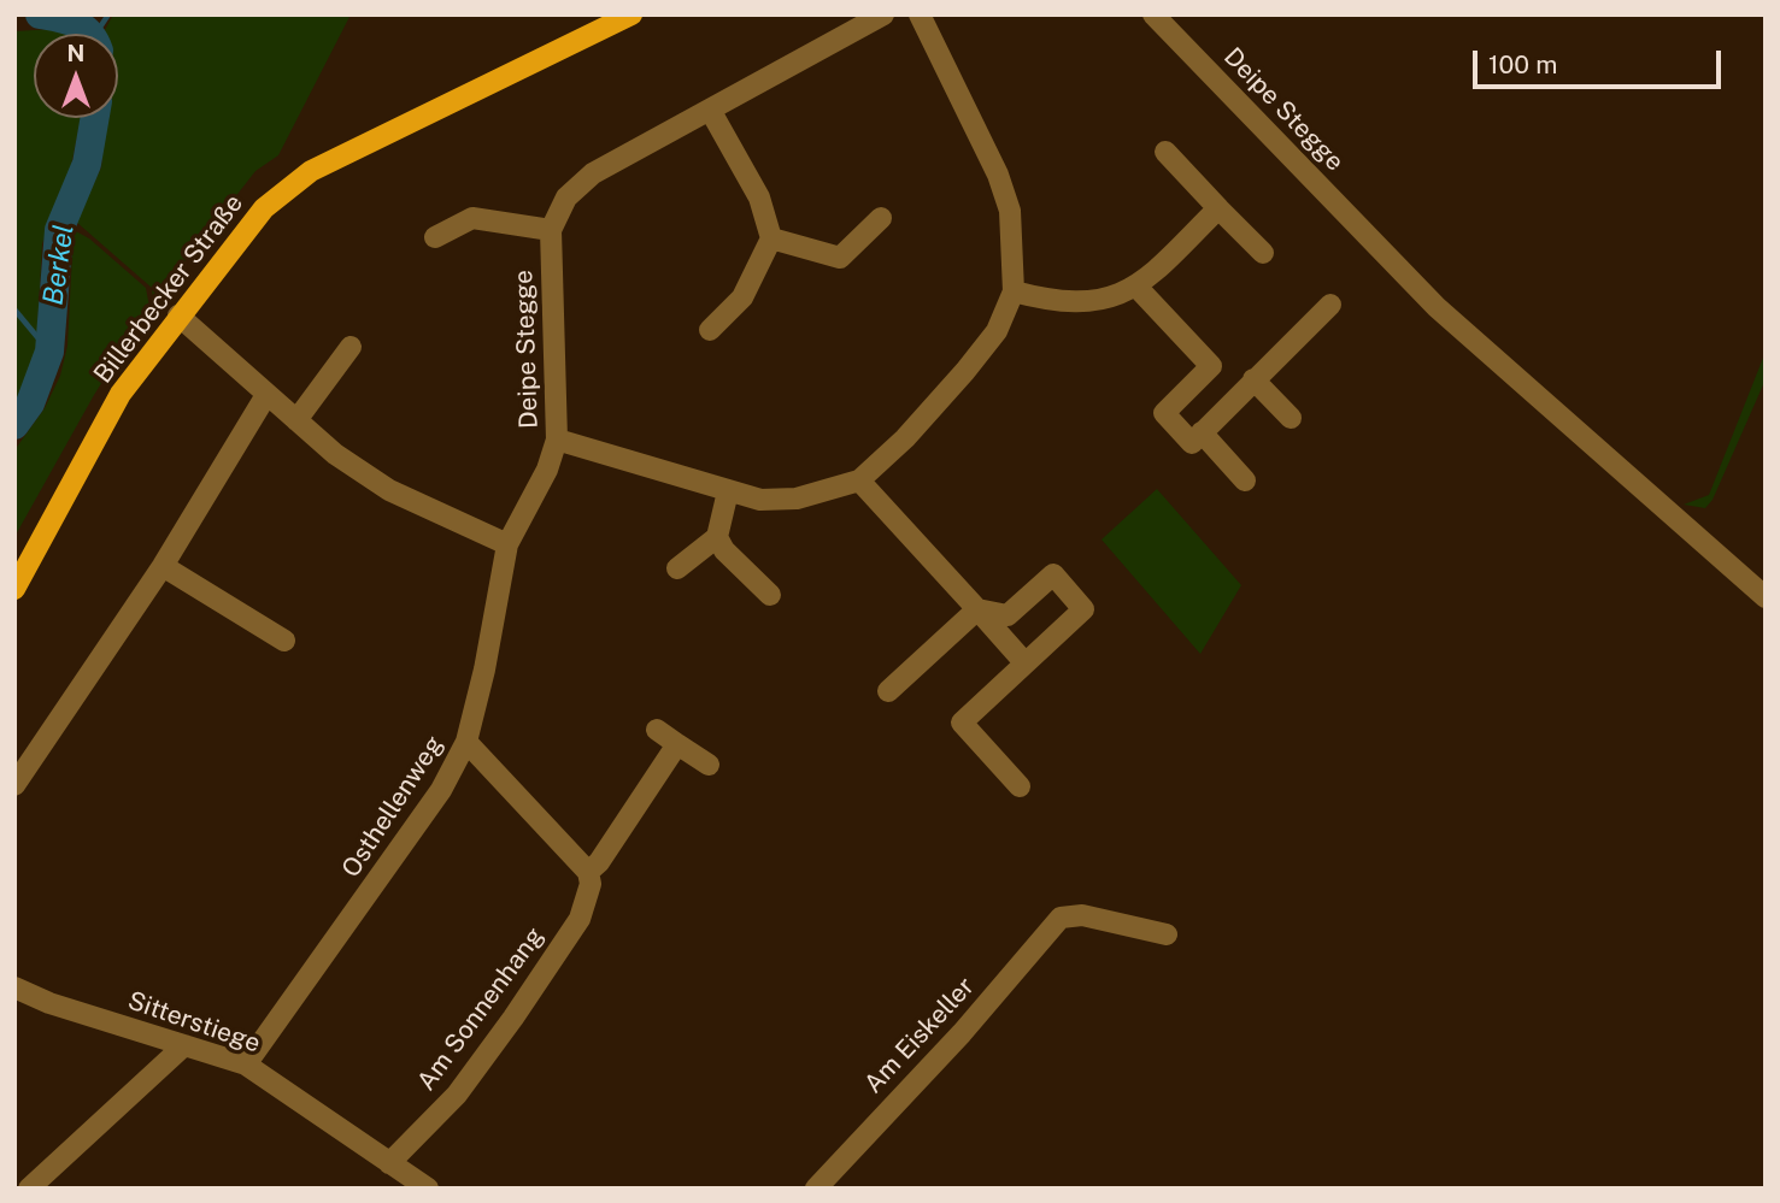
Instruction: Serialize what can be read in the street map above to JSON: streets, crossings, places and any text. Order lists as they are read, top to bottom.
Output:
{
  "streets": {
    "main road": ["Billerbecker Straße"],
    "street": [
      "Deipe Stegge",
      "Osthellenweg",
      "Am Sonnenhang",
      "Sitterstiege",
      "Am Eiskeller"
    ]
  },
  "crossings": [
    ["Deipe Stegge", "Osthellenweg"],
    ["Osthellenweg", "Sitterstiege"],
    ["Am Sonnenhang", "Sitterstiege"]
  ],
  "water": ["Berkel"],
  "scale_bar": "100 m",
  "north": "top"
}
